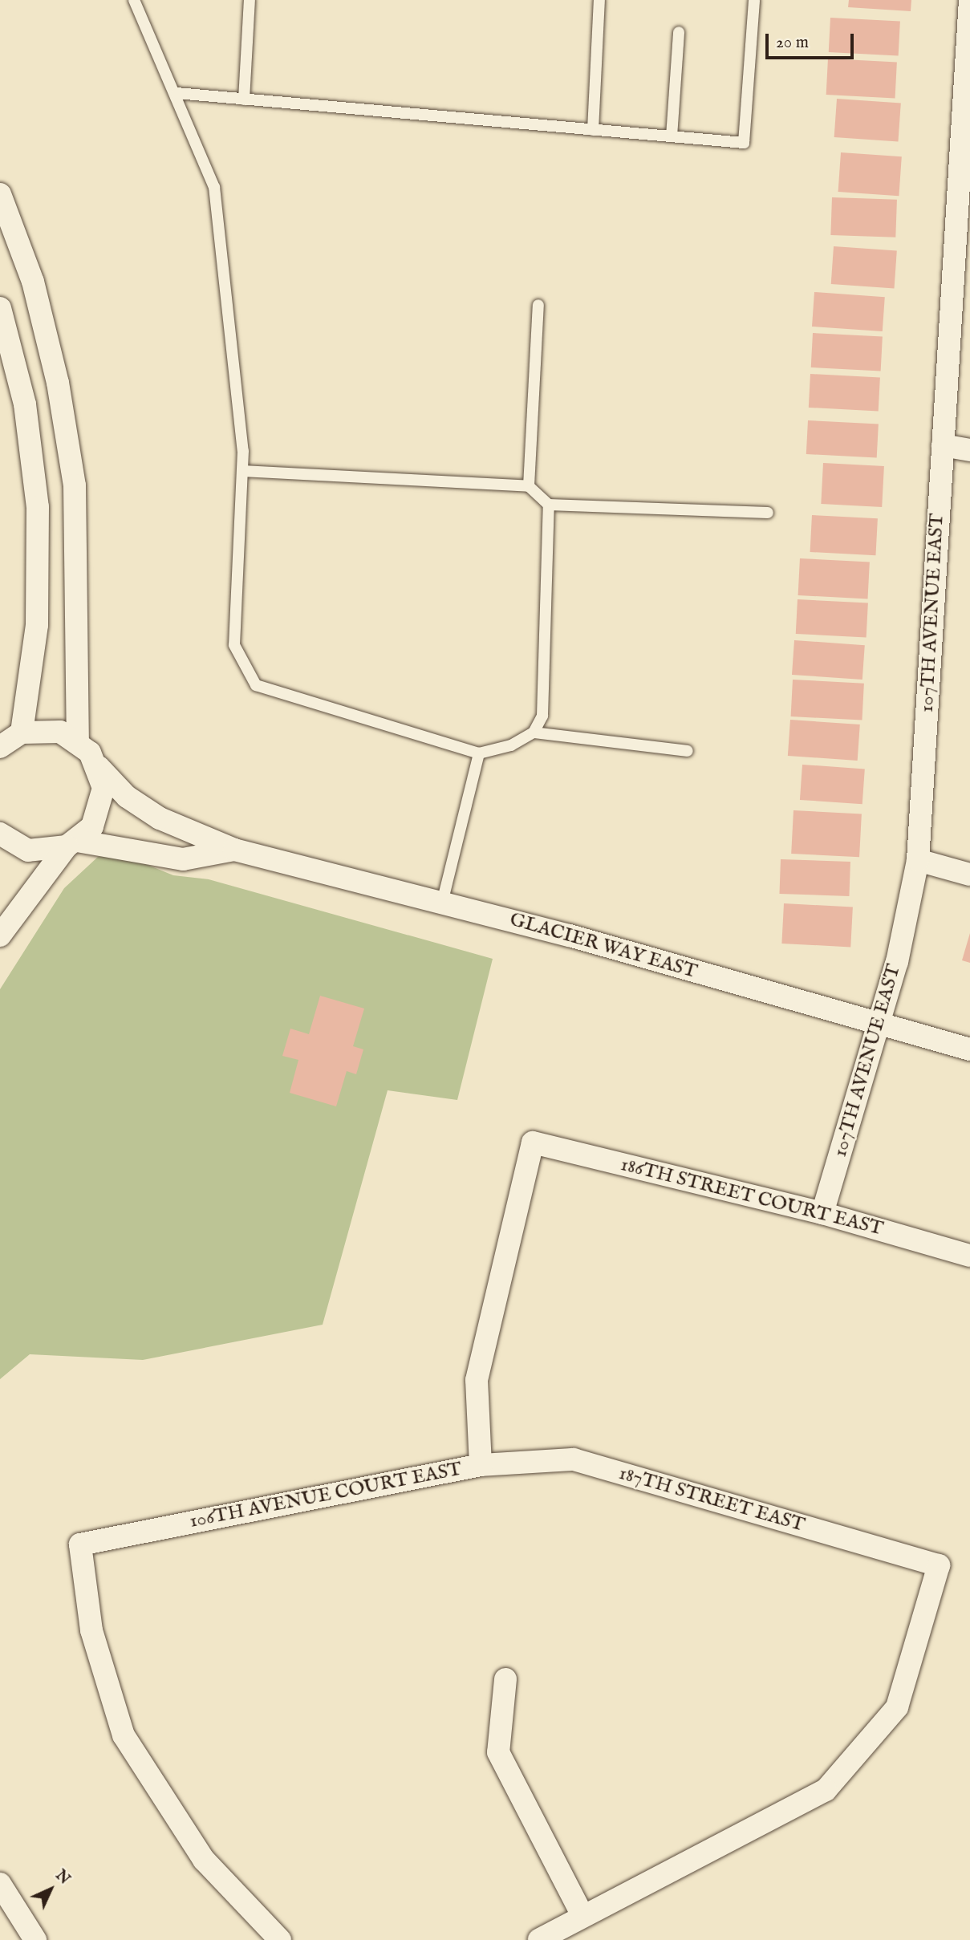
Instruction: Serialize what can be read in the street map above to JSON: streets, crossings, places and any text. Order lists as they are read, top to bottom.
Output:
{
  "streets": {
    "street": [
      "107TH AVENUE EAST",
      "GLACIER WAY EAST",
      "186TH STREET COURT EAST",
      "106TH AVENUE COURT EAST",
      "187TH STREET EAST"
    ]
  },
  "crossings": [
    ["107TH AVENUE EAST", "GLACIER WAY EAST"],
    ["107TH AVENUE EAST", "186TH STREET COURT EAST"],
    ["186TH STREET COURT EAST", "106TH AVENUE COURT EAST"],
    ["106TH AVENUE COURT EAST", "187TH STREET EAST"]
  ],
  "scale_bar": "20 m",
  "north": "top right"
}
